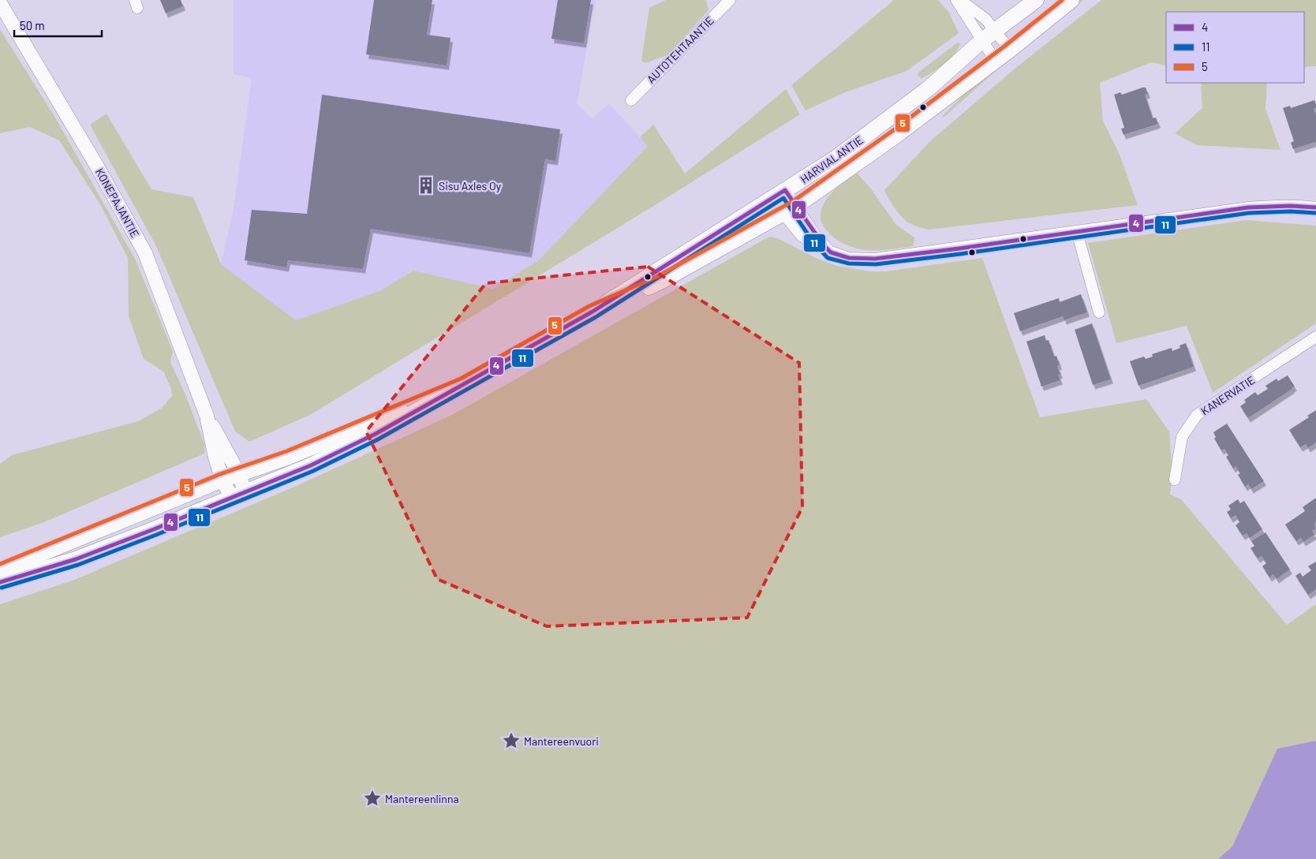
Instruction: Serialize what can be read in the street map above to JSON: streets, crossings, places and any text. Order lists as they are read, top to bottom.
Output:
{
  "streets": {
    "main road": ["HARVIALANTIE"],
    "street": ["AUTOTEHTAANTIE", "KONEPAJANTIE", "KANERVATIE"]
  },
  "crossings": [
    ["HARVIALANTIE", "KONEPAJANTIE"]
  ],
  "places": {
    "building": ["Sisu Axles Oy"],
    "place": ["Mantereenvuori", "Mantereenlinna"]
  },
  "lines": ["transit line 5", "transit line 4", "transit line 11"],
  "legend": ["4", "11", "5"],
  "scale_bar": "50 m"
}
